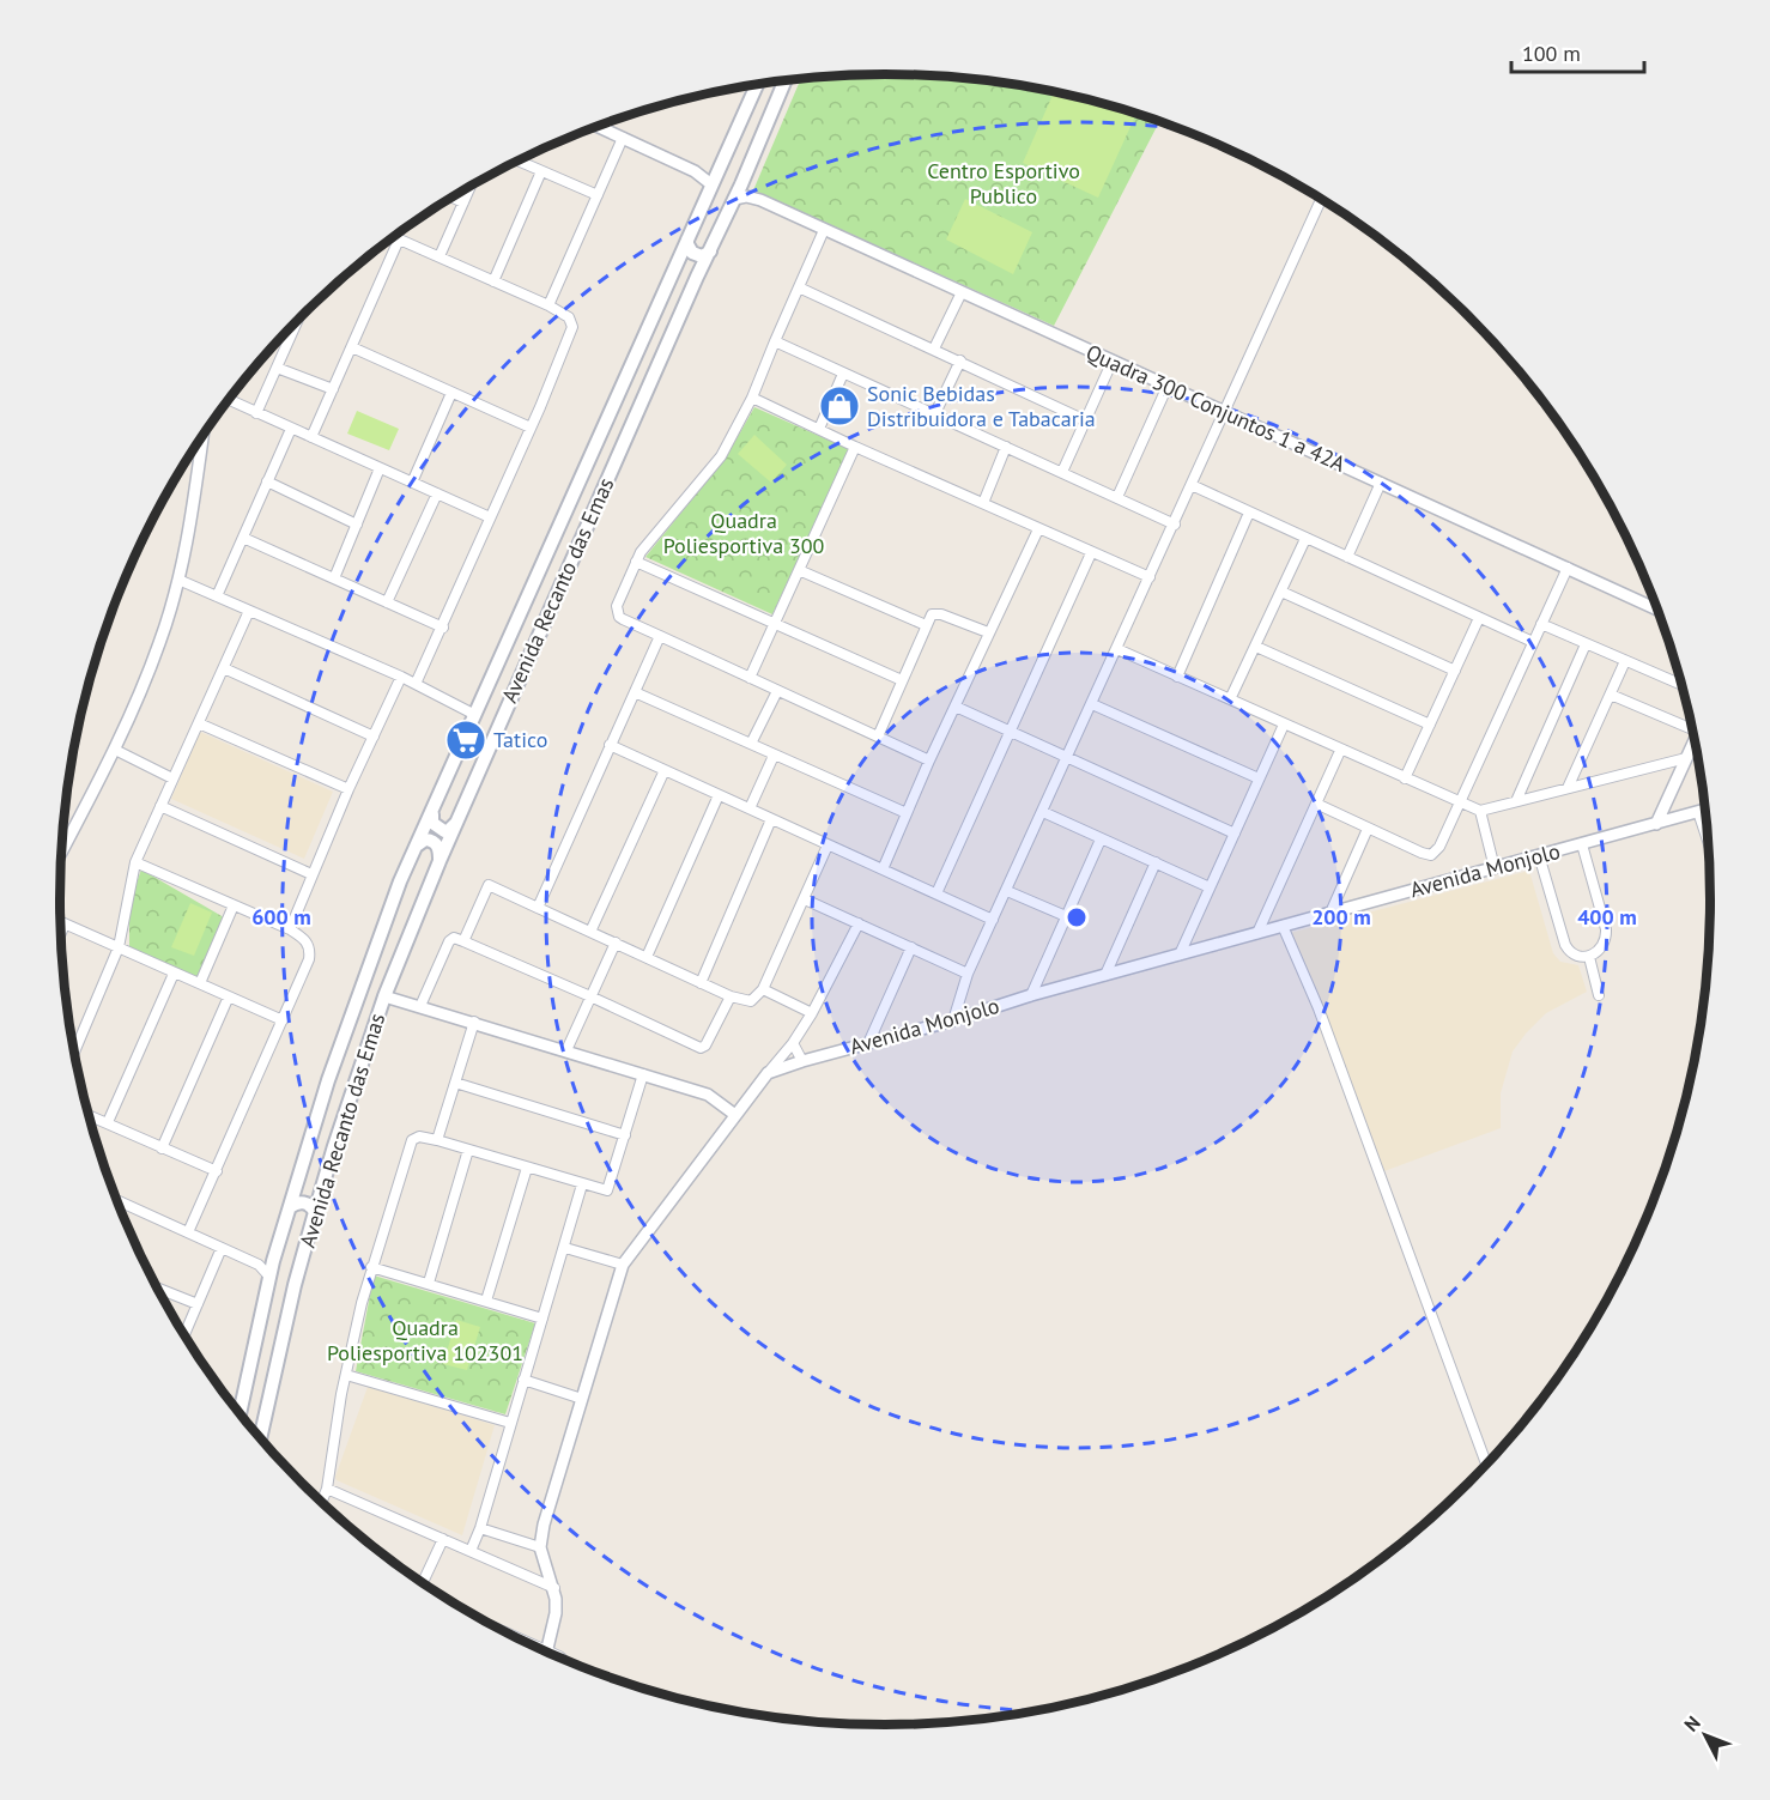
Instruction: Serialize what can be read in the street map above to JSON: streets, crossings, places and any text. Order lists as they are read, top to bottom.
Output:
{
  "streets": {
    "main road": ["Avenida Recanto das Emas"],
    "street": ["Quadra 300 Conjuntos 1 a 42A", "Avenida Monjolo"]
  },
  "crossings": [
    ["Quadra 300 Conjuntos 1 a 42A", "Avenida Recanto das Emas"]
  ],
  "parks": ["Centro Esportivo Publico", "Quadra Poliesportiva 300", "Quadra Poliesportiva 102301"],
  "places": {
    "shop": ["Sonic Bebidas Distribuidora e Tabacaria"],
    "supermarket": ["Tatico"]
  },
  "scale_bar": "100 m",
  "north": "top left",
  "rings": ["200 m", "400 m", "600 m"]
}
